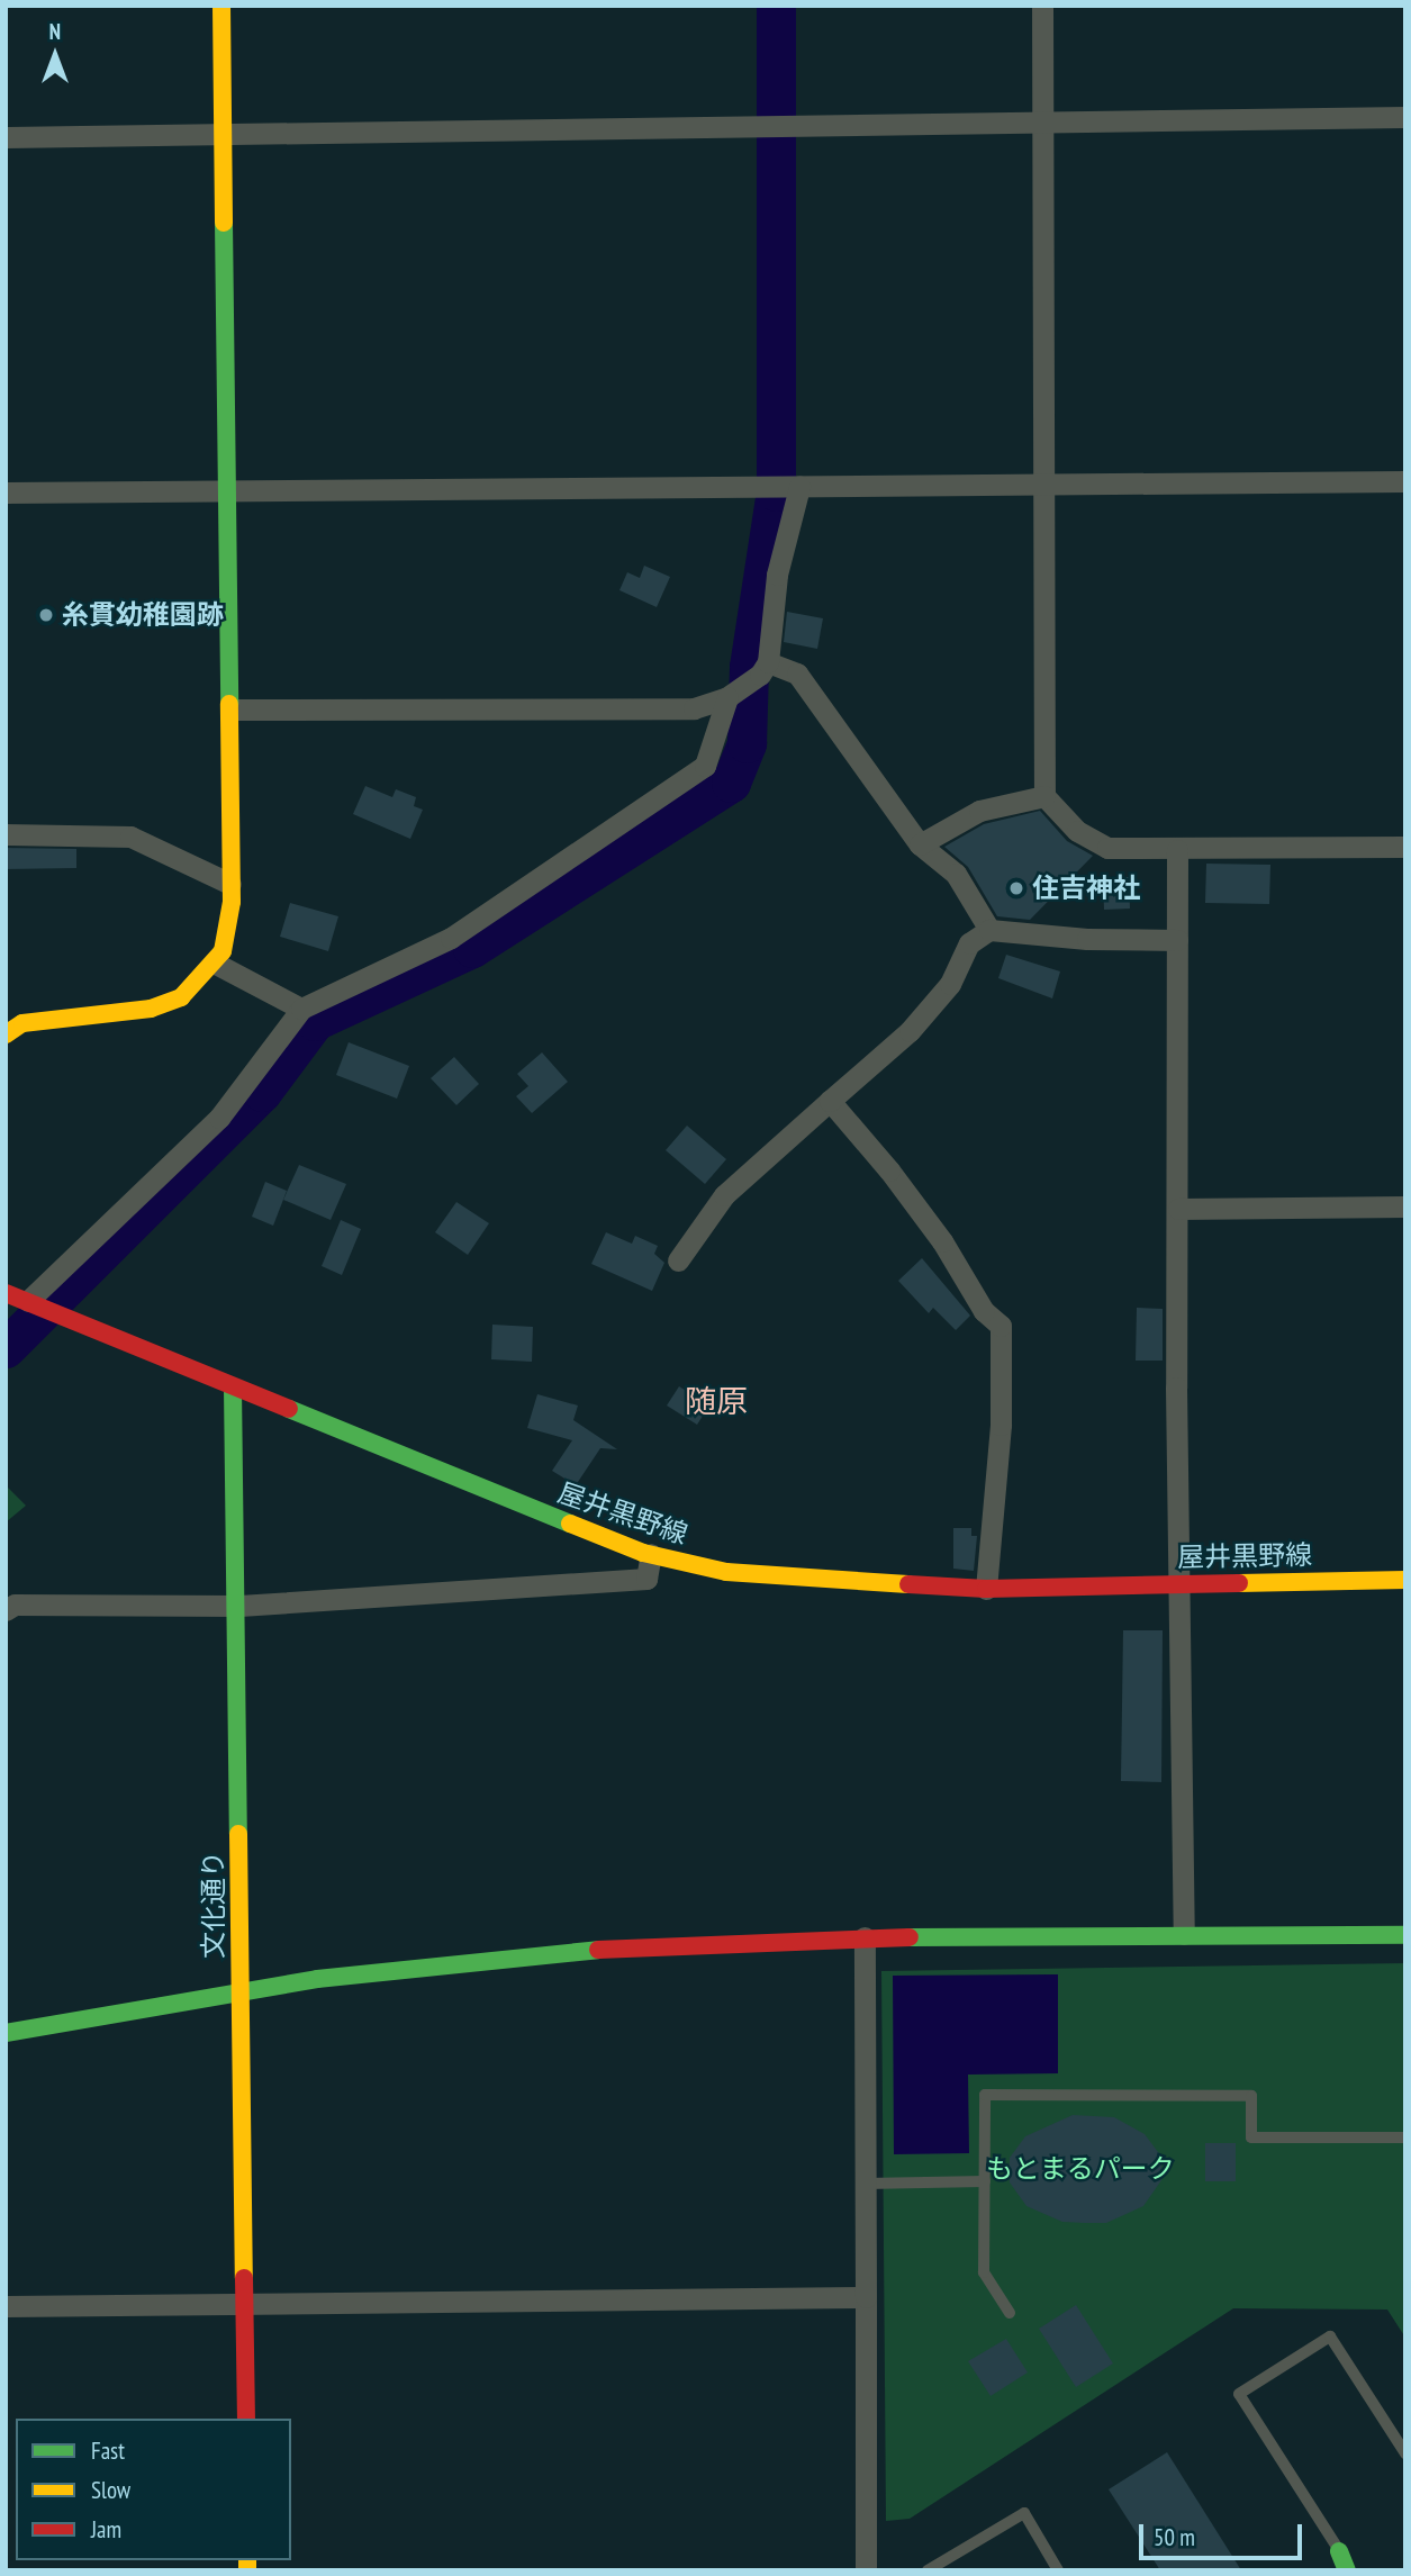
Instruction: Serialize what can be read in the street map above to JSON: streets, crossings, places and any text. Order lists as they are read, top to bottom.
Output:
{
  "streets": {
    "main road": ["屋井黒野線", "文化通り"]
  },
  "crossings": [
    ["屋井黒野線", "文化通り"]
  ],
  "districts": ["随原"],
  "parks": ["もとまるパーク"],
  "places": ["糸貫幼稚園跡", "住吉神社"],
  "legend": ["Fast", "Slow", "Jam"],
  "scale_bar": "50 m",
  "north": "top"
}
